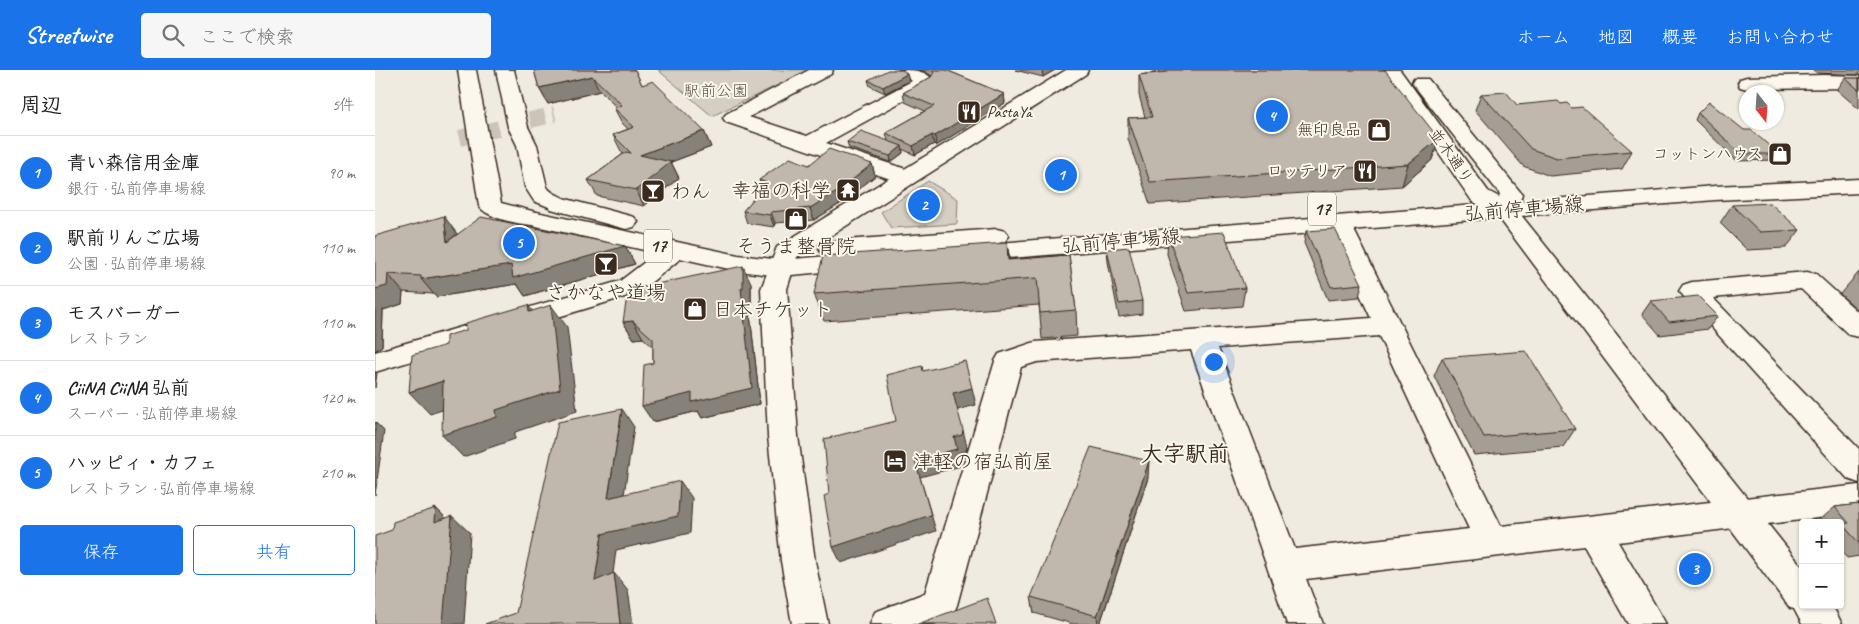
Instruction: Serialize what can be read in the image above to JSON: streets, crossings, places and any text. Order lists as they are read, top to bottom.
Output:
{
  "streets": {
    "street": ["並木通り", "17", "弘前停車場線"]
  },
  "crossings": [
    ["並木通り", "弘前停車場線"]
  ],
  "districts": ["大字駅前"],
  "parks": ["駅前公園"],
  "places": {
    "restaurant": ["PastaYa", "ロッテリア"],
    "shop": [
      "無印良品",
      "コットンハウス",
      "そうま整骨院",
      "日本チケット"
    ],
    "temple": ["幸福の科学"],
    "bar": ["わん", "さかなや道場"],
    "hotel": ["津軽の宿弘前屋"]
  },
  "north": "bottom",
  "page": {
    "header": "Streetwise",
    "search": "ここで検索",
    "nav": [
      "ホーム",
      "地図",
      "概要",
      "お問い合わせ"
    ],
    "heading": ["周辺", "5件"],
    "pins": [
      "4",
      "1",
      "2",
      "5",
      "3"
    ],
    "list": [
      {
        "mark": "1",
        "name": "青い森信用金庫",
        "note": "銀行 · 弘前停車場線",
        "value": "90 m"
      },
      {
        "mark": "2",
        "name": "駅前りんご広場",
        "note": "公園 · 弘前停車場線",
        "value": "110 m"
      },
      {
        "mark": "3",
        "name": "モスバーガー",
        "note": "レストラン",
        "value": "110 m"
      },
      {
        "mark": "4",
        "name": "CiiNA CiiNA 弘前",
        "note": "スーパー · 弘前停車場線",
        "value": "120 m"
      },
      {
        "mark": "5",
        "name": "ハッピィ・カフェ",
        "note": "レストラン · 弘前停車場線",
        "value": "210 m"
      }
    ],
    "buttons": ["保存", "共有"],
    "map_buttons": ["+", "−"]
  }
}
